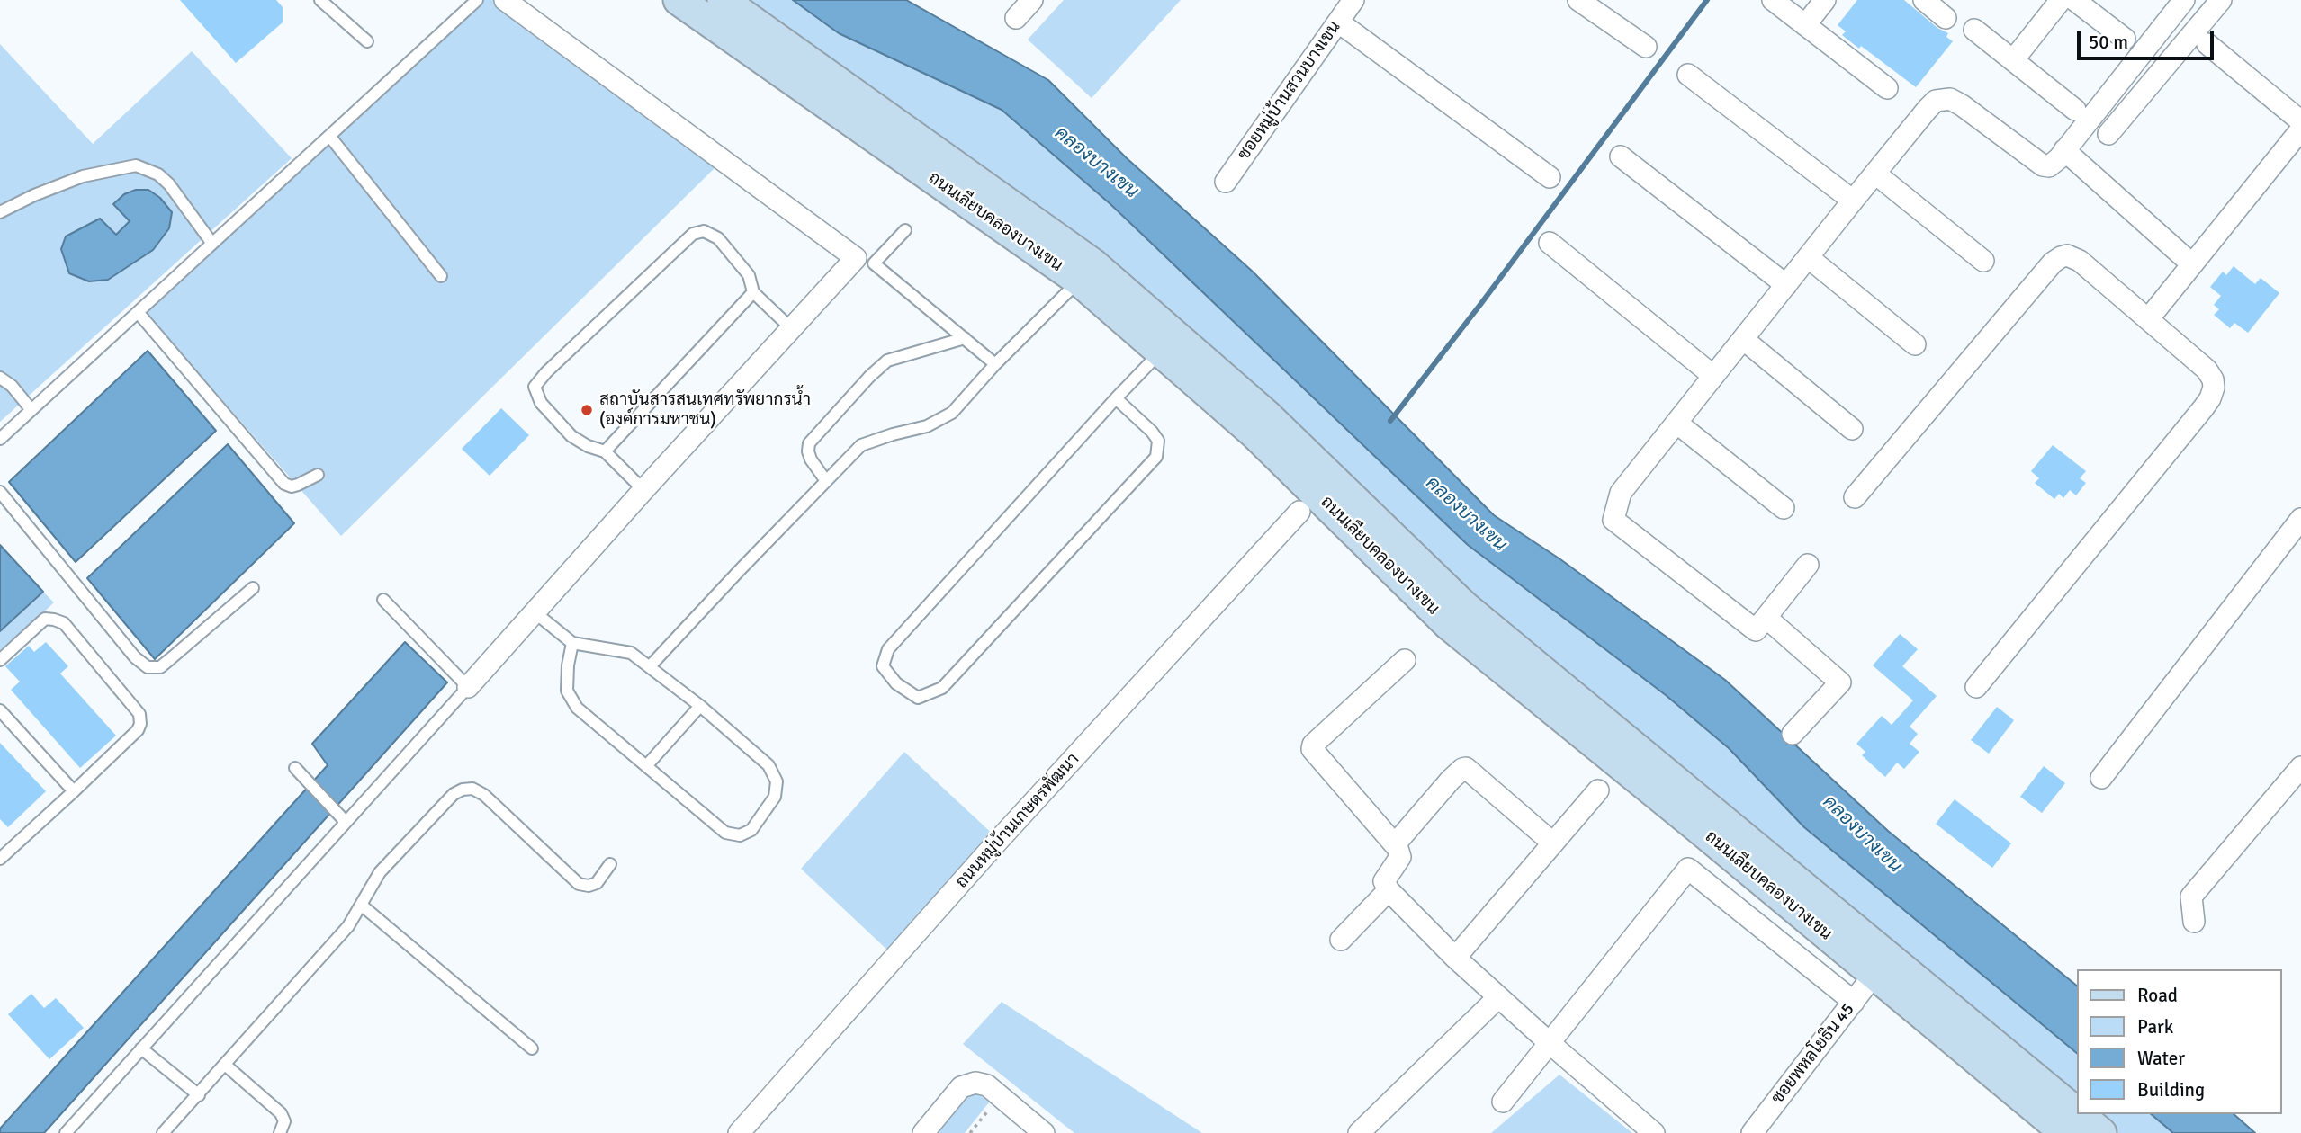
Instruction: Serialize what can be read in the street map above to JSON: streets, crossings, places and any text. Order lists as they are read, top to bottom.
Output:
{
  "streets": {
    "main road": ["ถนนเลียบคลองบางเขน"],
    "street": ["ซอยหมู่บ้านสวนบางเขน", "ถนนหมู่บ้านเกษตรพัฒนา", "ซอยพหลโยธิน 45"]
  },
  "crossings": [
    ["ถนนเลียบคลองบางเขน", "ซอยพหลโยธิน 45"]
  ],
  "water": ["คลองบางเขน"],
  "places": ["สถาบันสารสนเทศทรัพยากรน้ำ (องค์การมหาชน)"],
  "legend": [
    "Road",
    "Park",
    "Water",
    "Building"
  ],
  "scale_bar": "50 m"
}
